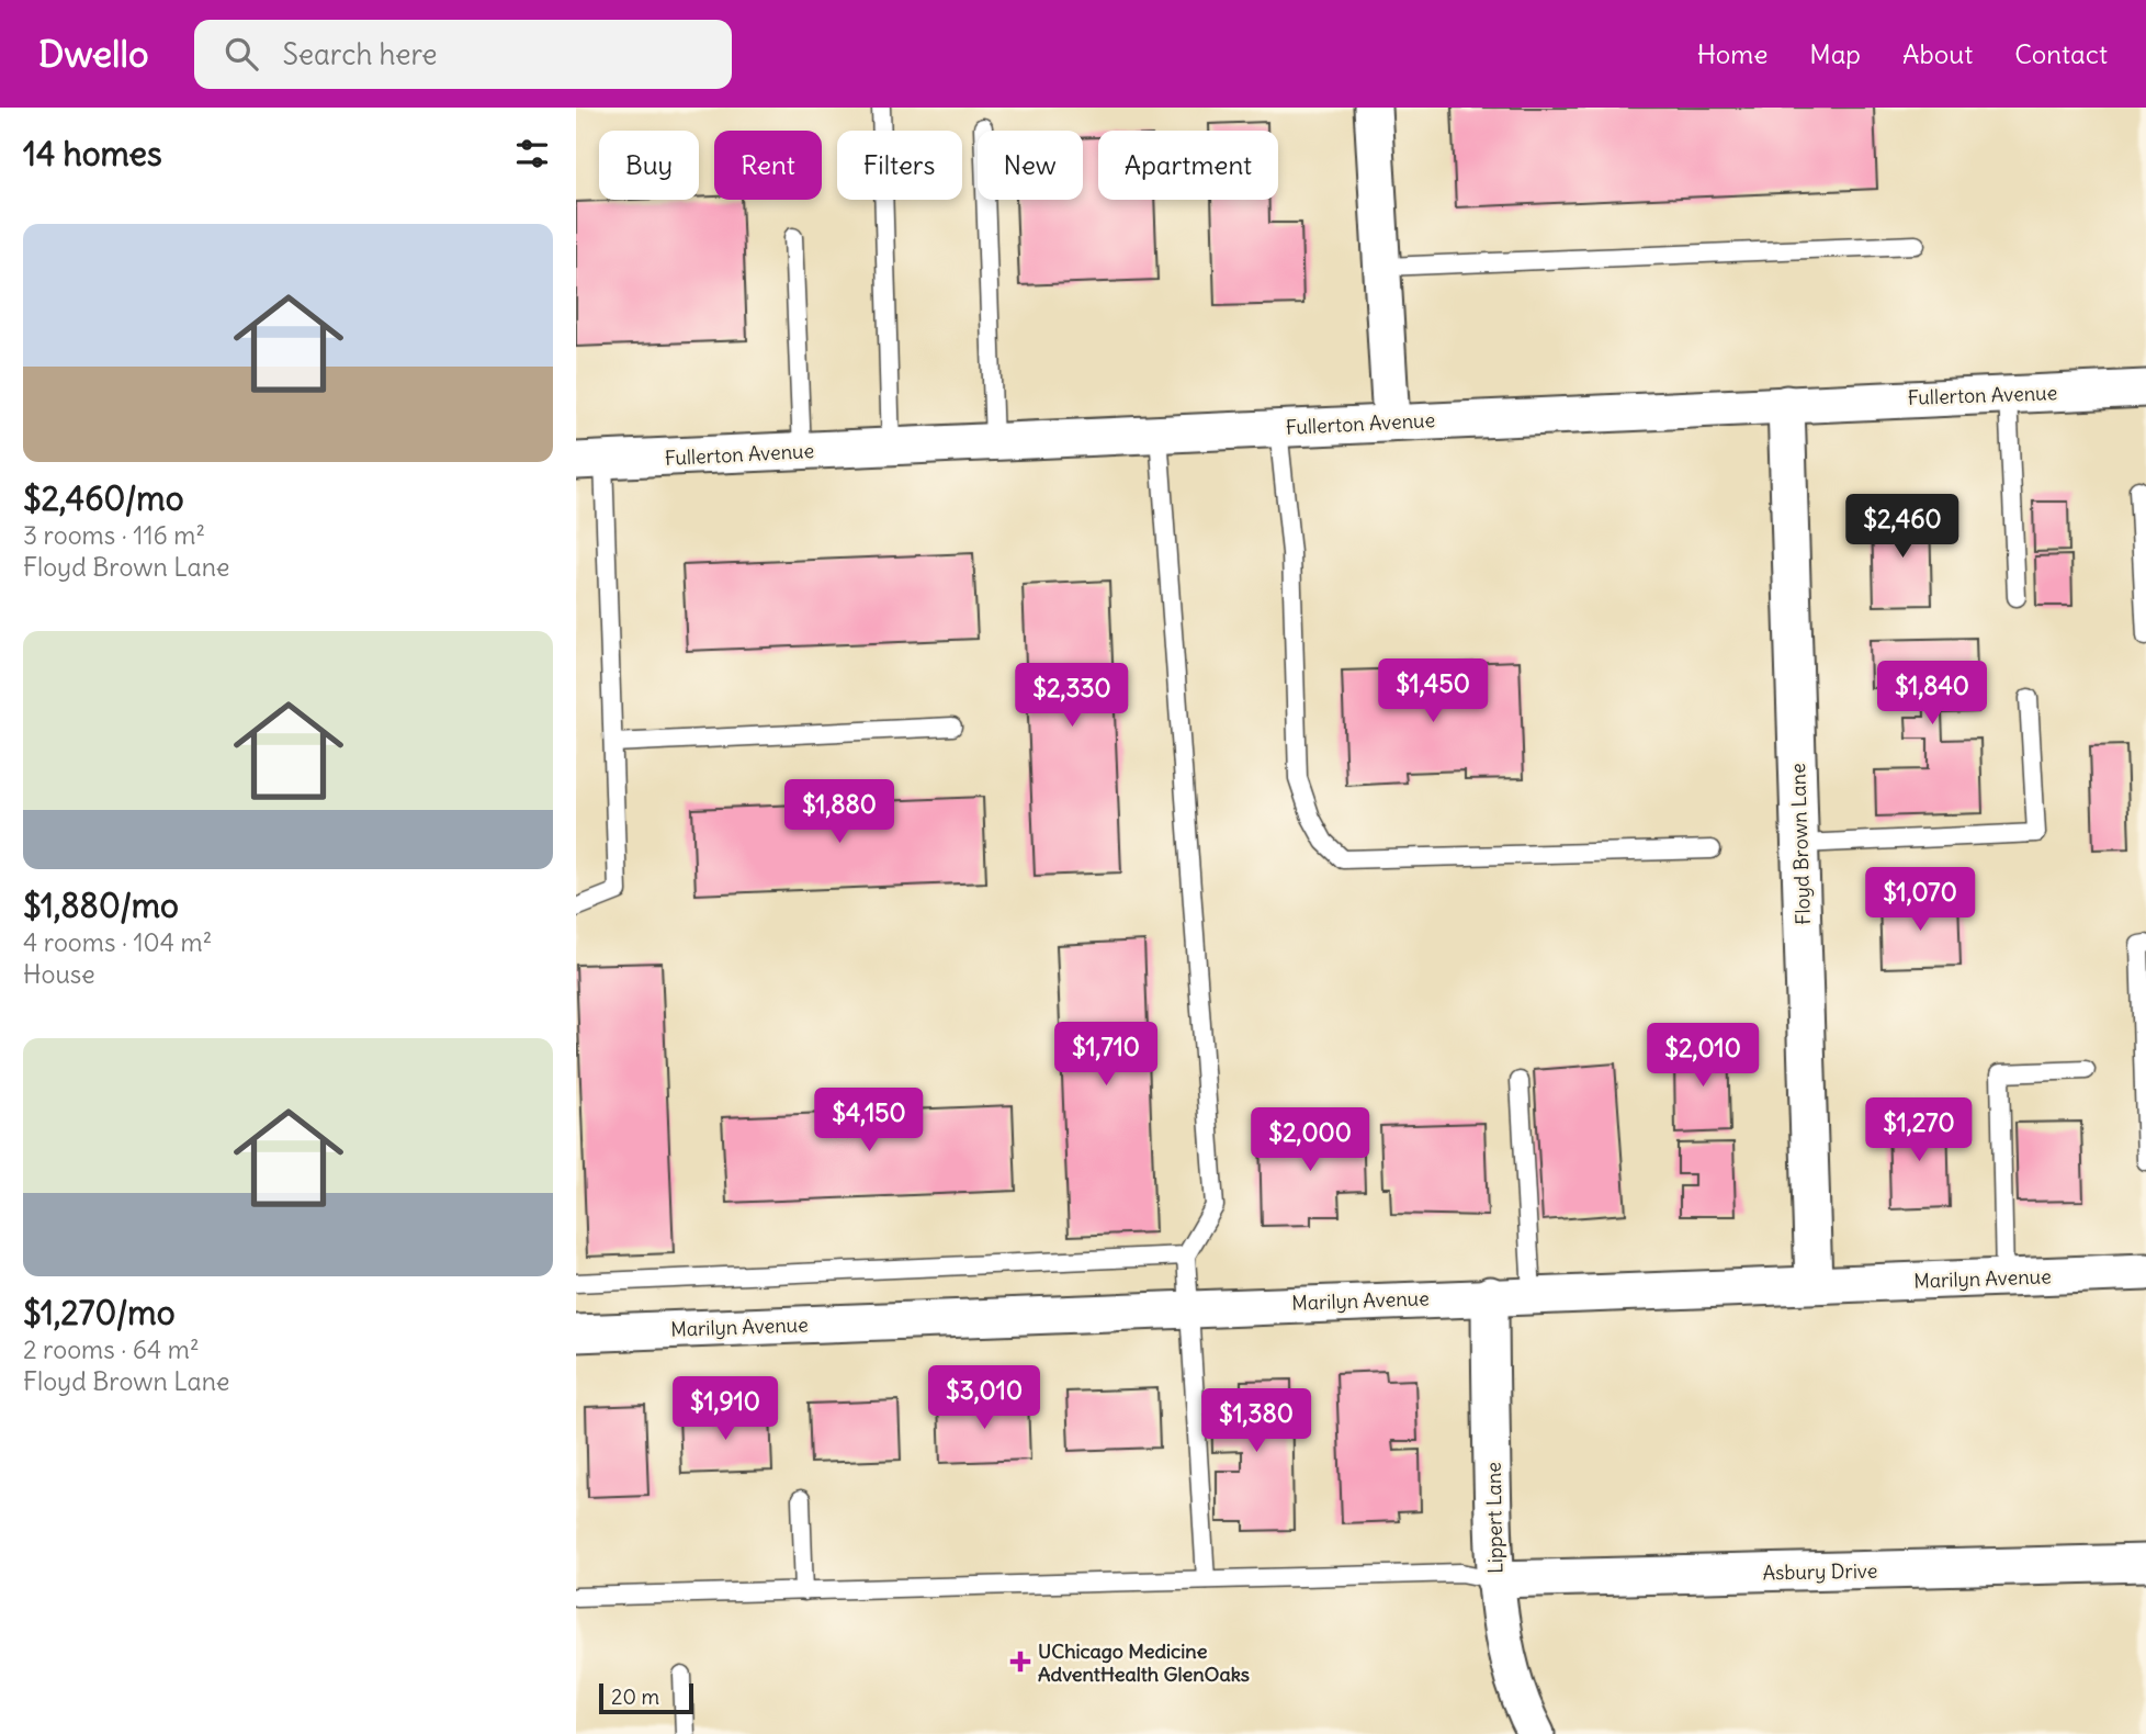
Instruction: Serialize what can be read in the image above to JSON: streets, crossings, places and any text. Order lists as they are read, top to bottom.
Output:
{
  "streets": {
    "street": [
      "Fullerton Avenue",
      "Floyd Brown Lane",
      "Marilyn Avenue",
      "Lippert Lane",
      "Asbury Drive"
    ]
  },
  "crossings": [
    ["Fullerton Avenue", "Floyd Brown Lane"],
    ["Floyd Brown Lane", "Marilyn Avenue"],
    ["Marilyn Avenue", "Lippert Lane"],
    ["Lippert Lane", "Asbury Drive"]
  ],
  "places": {
    "health": ["UChicago Medicine AdventHealth GlenOaks"]
  },
  "scale_bar": "20 m",
  "page": {
    "header": "Dwello",
    "search": "Search here",
    "nav": [
      "Home",
      "Map",
      "About",
      "Contact"
    ],
    "heading": "14 homes",
    "chip": [
      "Buy",
      "Rent",
      "Filters",
      "New",
      "Apartment"
    ],
    "list": [
      {
        "name": "$2,460/mo",
        "note": "3 rooms · 116 m² · Floyd Brown Lane"
      },
      {
        "name": "$1,880/mo",
        "note": "4 rooms · 104 m² · House"
      },
      {
        "name": "$1,270/mo",
        "note": "2 rooms · 64 m² · Floyd Brown Lane"
      }
    ],
    "price": [
      "$2,460",
      "$1,450",
      "$1,840",
      "$2,330",
      "$1,880",
      "$1,070",
      "$1,710",
      "$2,010",
      "$4,150",
      "$1,270",
      "$2,000",
      "$3,010",
      "$1,910",
      "$1,380"
    ],
    "scale": "20 m"
  }
}
